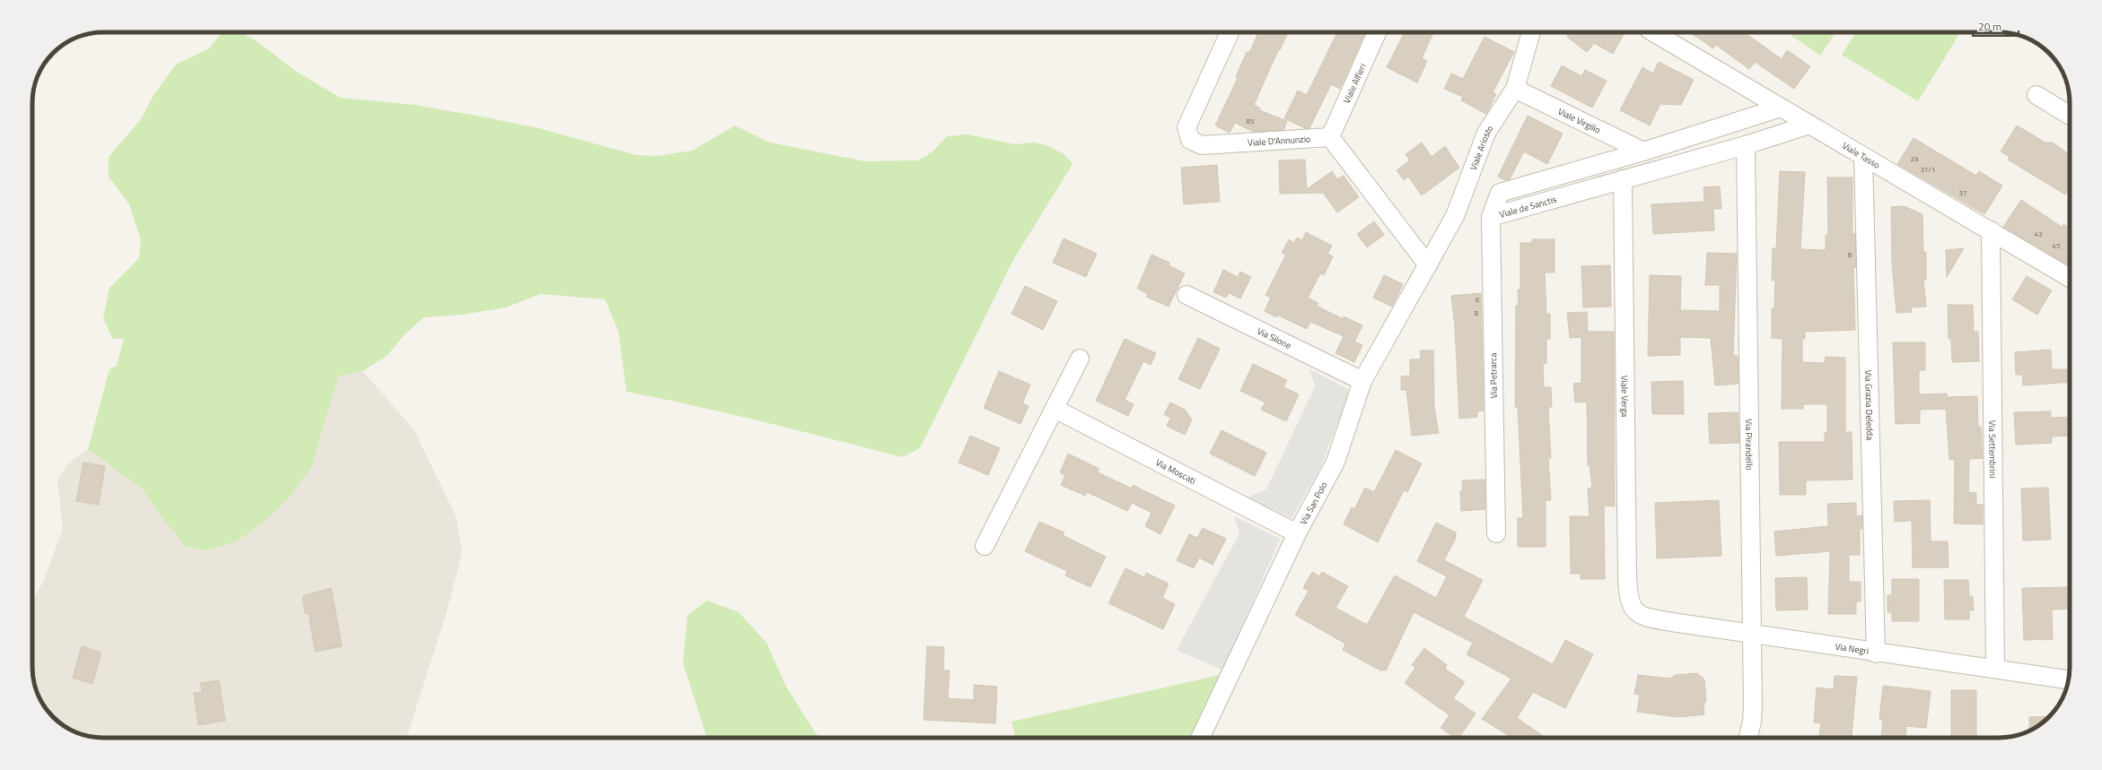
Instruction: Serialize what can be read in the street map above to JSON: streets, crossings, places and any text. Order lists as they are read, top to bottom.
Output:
{
  "streets": {
    "street": [
      "Viale Alfieri",
      "Viale Virgilio",
      "Viale D'Annunzio",
      "Viale Ariosto",
      "Viale Tasso",
      "Viale de Sanctis",
      "Via Silone",
      "Via Petrarca",
      "Viale Verga",
      "Via Grazia Deledda",
      "Via Pirandello",
      "Via Settembrini",
      "Via Moscati",
      "Via San Polo",
      "Via Negri"
    ]
  },
  "crossings": [
    ["Viale Alfieri", "Viale D'Annunzio"],
    ["Viale Virgilio", "Viale Ariosto"],
    ["Viale Virgilio", "Viale de Sanctis"],
    ["Viale Ariosto", "Via San Polo"],
    ["Viale Tasso", "Viale de Sanctis"],
    ["Viale Tasso", "Via Grazia Deledda"],
    ["Viale Tasso", "Via Settembrini"],
    ["Viale de Sanctis", "Via Petrarca"],
    ["Viale de Sanctis", "Viale Verga"],
    ["Viale de Sanctis", "Via Pirandello"],
    ["Via Silone", "Via San Polo"],
    ["Viale Verga", "Via Negri"],
    ["Via Grazia Deledda", "Via Negri"],
    ["Via Pirandello", "Via Negri"],
    ["Via Settembrini", "Via Negri"],
    ["Via Moscati", "Via San Polo"]
  ],
  "house_numbers": [
    "85",
    "29",
    "31/1",
    "37",
    "43",
    "45",
    "8",
    "6",
    "8"
  ],
  "scale_bar": "20 m"
}
